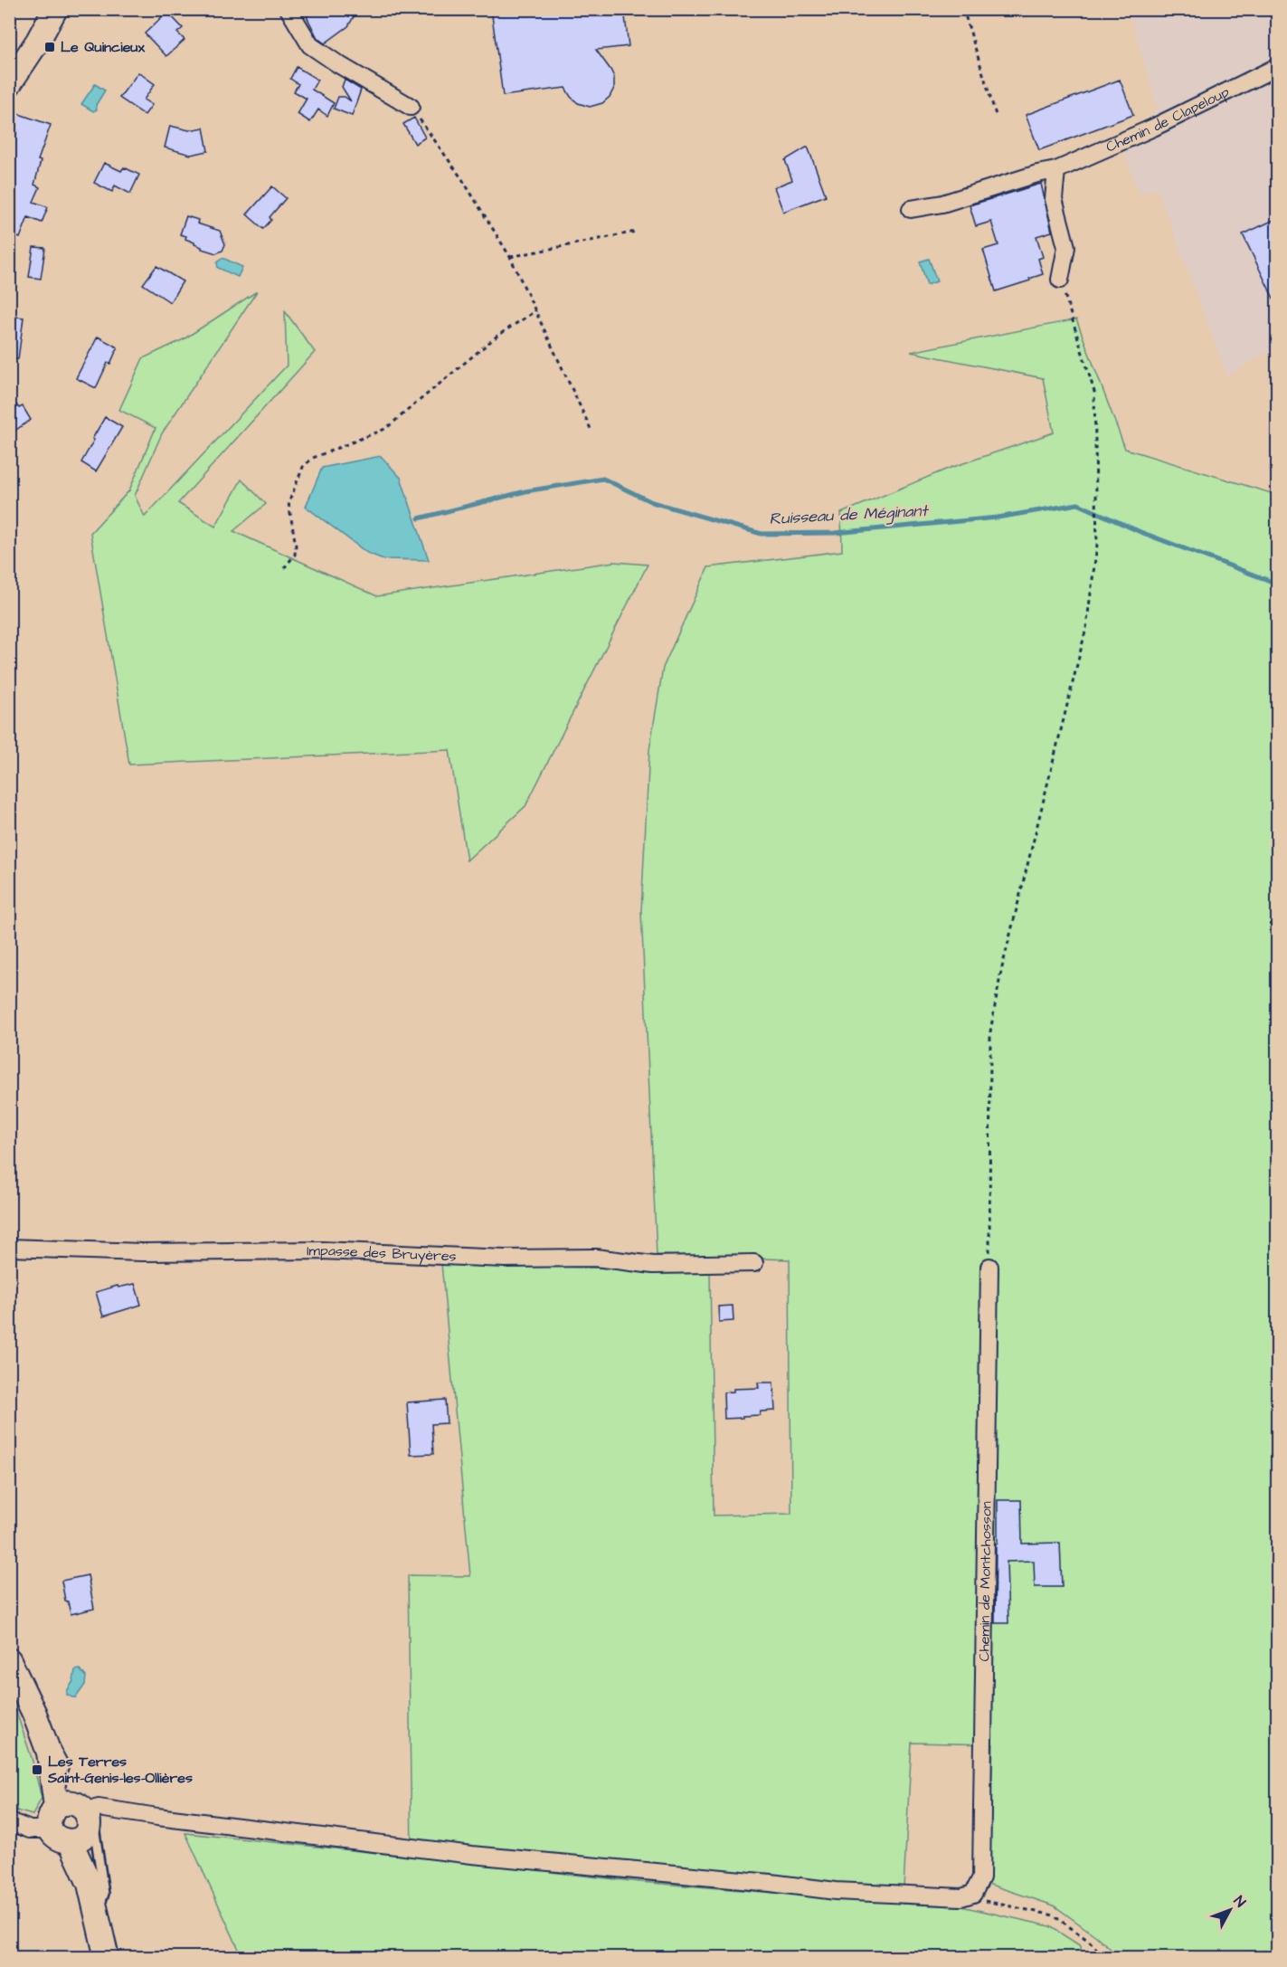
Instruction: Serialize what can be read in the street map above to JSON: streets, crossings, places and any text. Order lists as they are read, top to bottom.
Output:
{
  "streets": {
    "street": ["Chemin de Clapeloup", "Impasse des Bruyères", "Chemin de Montchosson"]
  },
  "water": ["Ruisseau de Méginant"],
  "places": {
    "transit": ["Le Quincieux", "Les Terres Saint-Genis-les-Ollières"]
  },
  "north": "top right"
}
